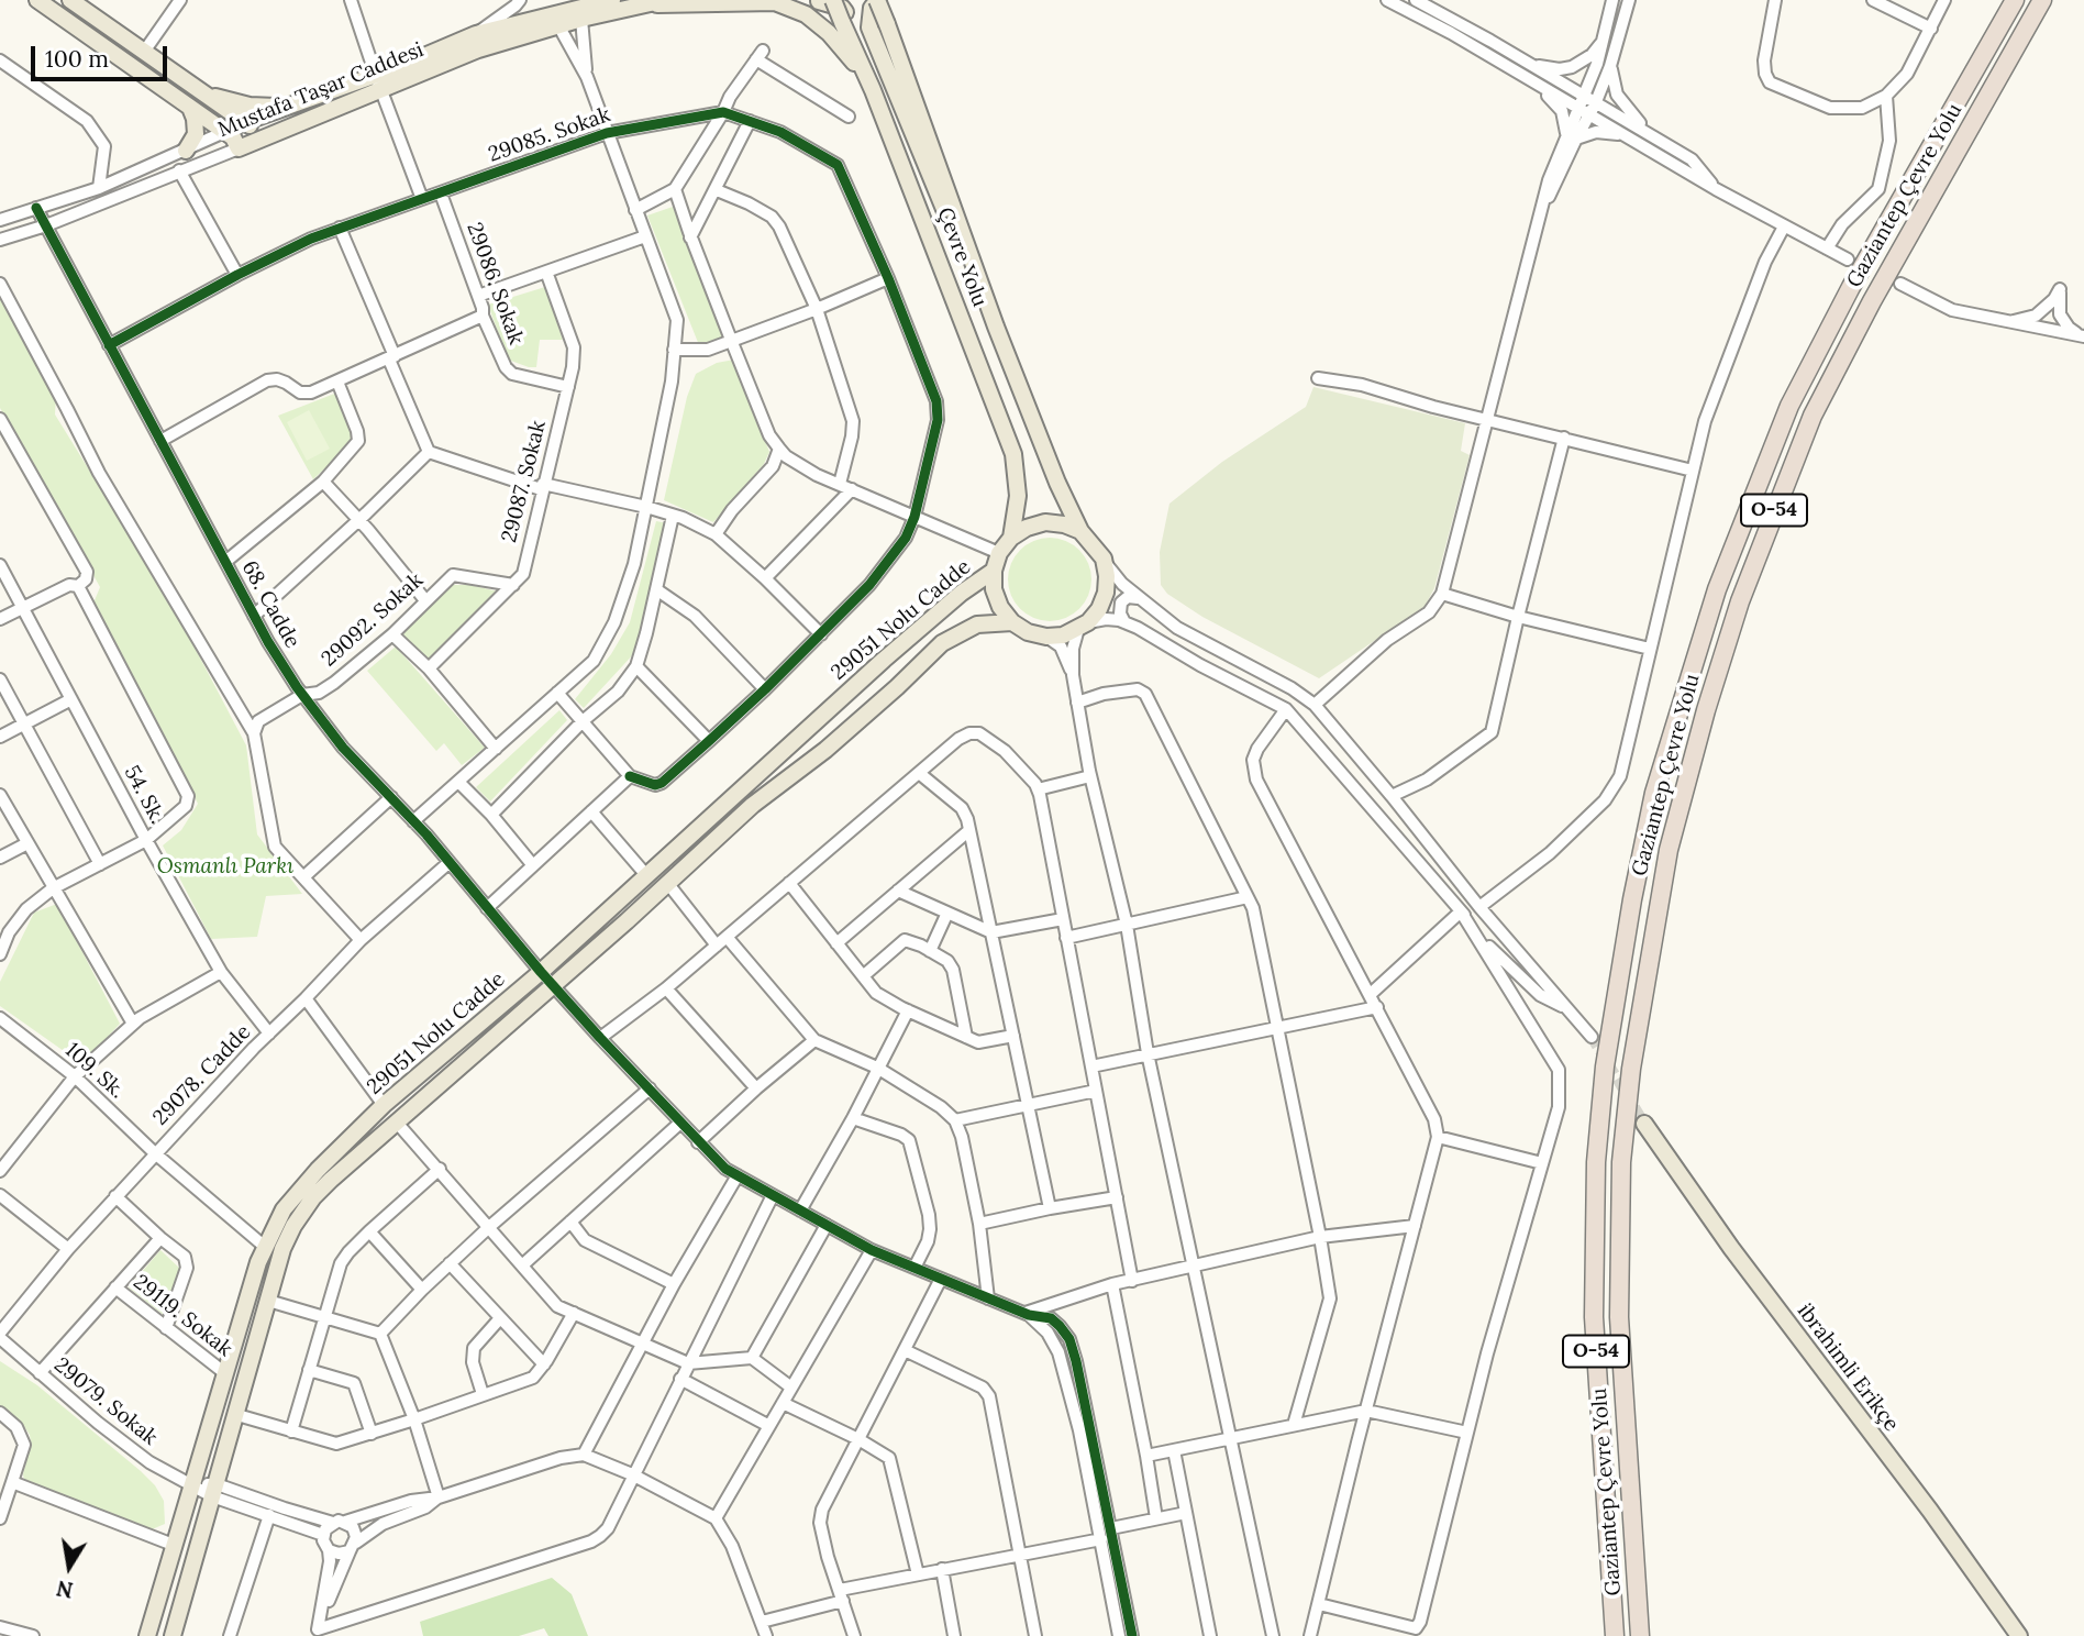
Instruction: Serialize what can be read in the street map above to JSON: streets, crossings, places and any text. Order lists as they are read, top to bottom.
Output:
{
  "streets": {
    "highway": ["Gaziantep Çevre Yolu", "O-54"],
    "main road": [
      "Mustafa Taşar Caddesi",
      "Çevre Yolu",
      "29051 Nolu Cadde",
      "ibrahimli Erikçe"
    ],
    "street": [
      "29085. Sokak",
      "29086. Sokak",
      "29087. Sokak",
      "68. Cadde",
      "29092. Sokak",
      "54. Sk.",
      "109. Sk.",
      "29078. Cadde",
      "29119. Sokak",
      "29079. Sokak"
    ]
  },
  "crossings": [
    ["Mustafa Taşar Caddesi", "68. Cadde"],
    ["29085. Sokak", "29086. Sokak"],
    ["29085. Sokak", "68. Cadde"],
    ["Çevre Yolu", "29051 Nolu Cadde"],
    ["29086. Sokak", "29087. Sokak"],
    ["29087. Sokak", "29092. Sokak"],
    ["68. Cadde", "29092. Sokak"],
    ["68. Cadde", "29051 Nolu Cadde"],
    ["68. Cadde", "29078. Cadde"],
    ["29051 Nolu Cadde", "109. Sk."],
    ["29051 Nolu Cadde", "29119. Sokak"],
    ["29051 Nolu Cadde", "29079. Sokak"],
    ["54. Sk.", "29078. Cadde"],
    ["109. Sk.", "29078. Cadde"],
    ["29078. Cadde", "29079. Sokak"]
  ],
  "parks": ["Osmanlı Parkı"],
  "scale_bar": "100 m",
  "north": "bottom"
}
